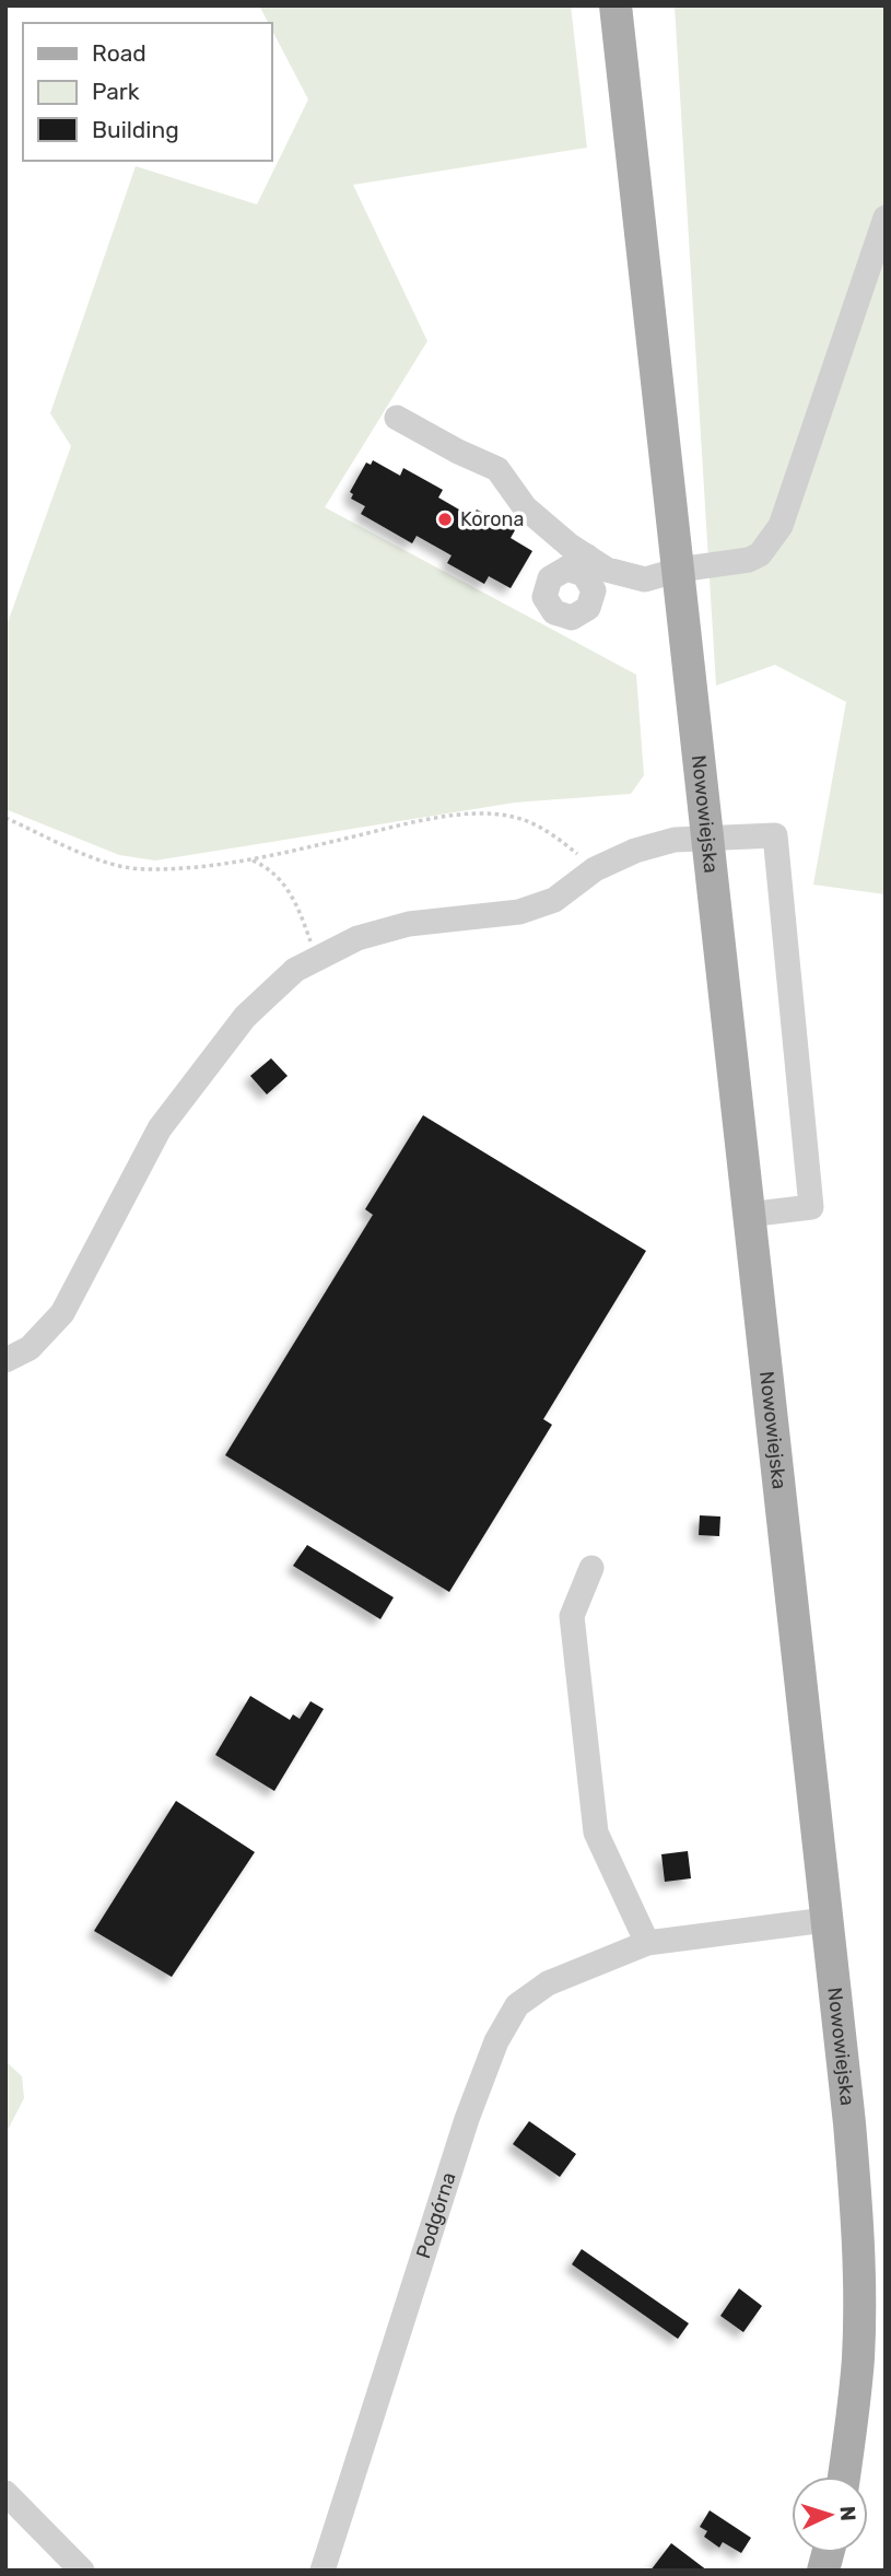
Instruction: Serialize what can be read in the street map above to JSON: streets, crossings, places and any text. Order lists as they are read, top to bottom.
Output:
{
  "streets": {
    "main road": ["Nowowiejska"],
    "street": ["Podgórna"]
  },
  "crossings": [
    ["Nowowiejska", "Podgórna"]
  ],
  "places": ["Korona"],
  "legend": ["Road", "Park", "Building"],
  "north": "right"
}
